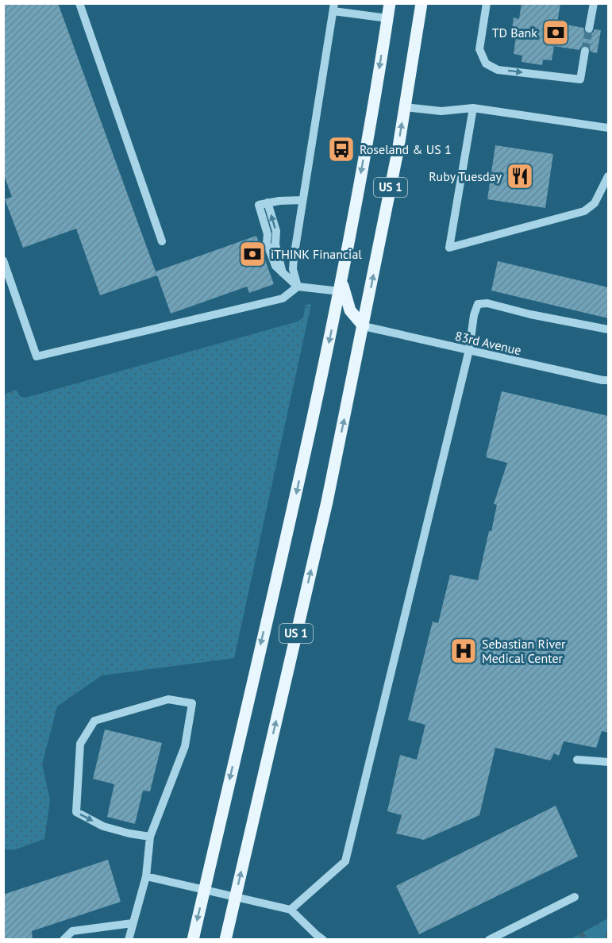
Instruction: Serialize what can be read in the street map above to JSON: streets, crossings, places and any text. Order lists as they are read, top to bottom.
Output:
{
  "streets": {
    "main road": ["US 1"],
    "street": ["83rd Avenue"]
  },
  "crossings": [
    ["US 1", "83rd Avenue"]
  ],
  "places": {
    "bank": ["TD Bank", "iTHINK Financial"],
    "bus stop": ["Roseland & US 1"],
    "restaurant": ["Ruby Tuesday"],
    "hospital": ["Sebastian River Medical Center"]
  }
}
